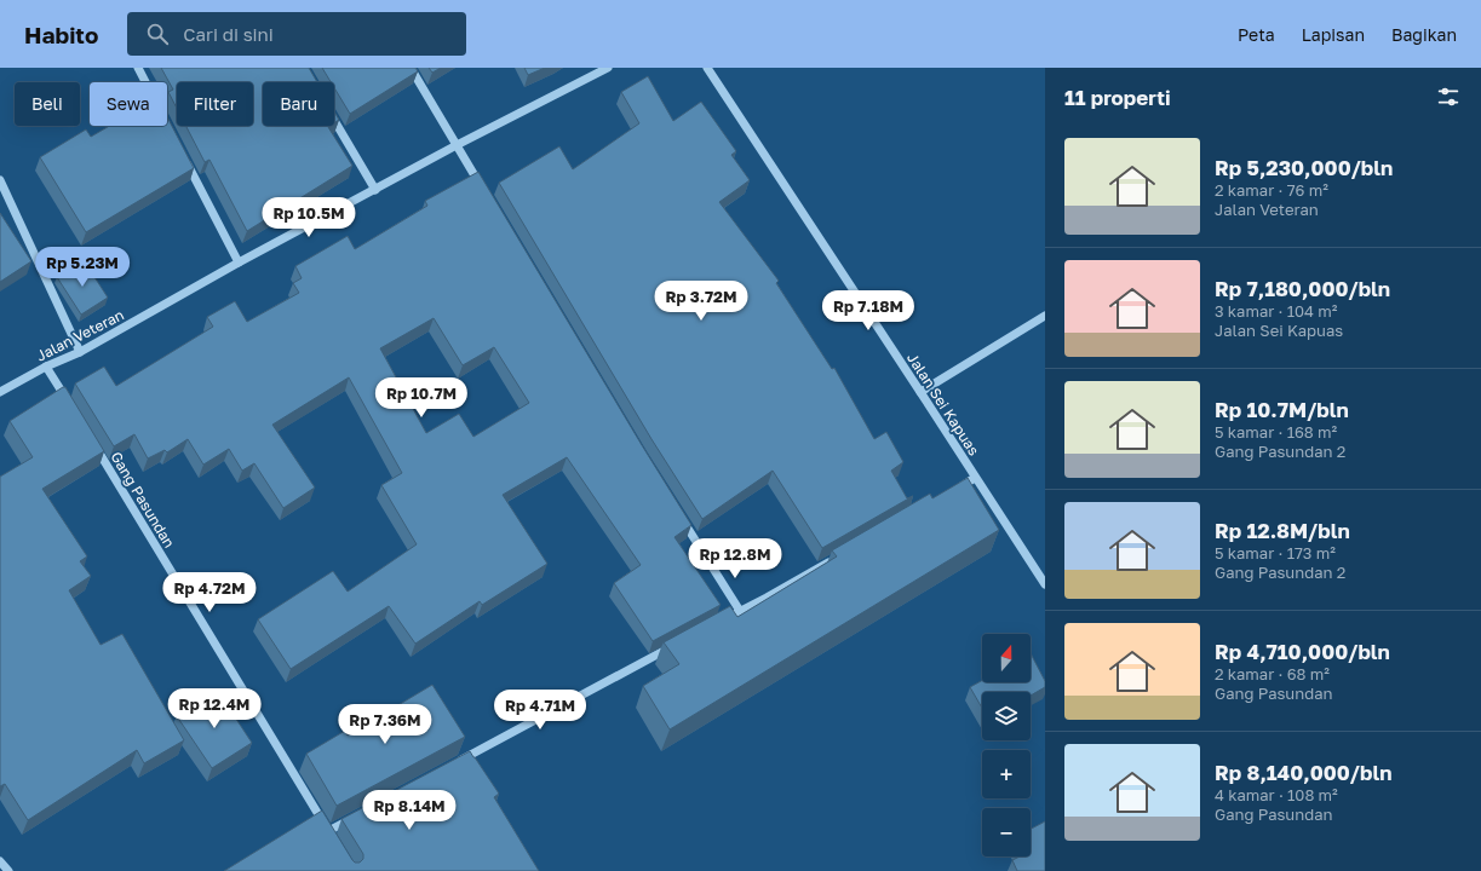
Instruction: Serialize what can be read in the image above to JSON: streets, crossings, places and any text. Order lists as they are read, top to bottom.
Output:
{
  "streets": {
    "street": ["Jalan Veteran", "Jalan Sei Kapuas", "Gang Pasundan"]
  },
  "north": "top",
  "page": {
    "header": "Habito",
    "search": "Cari di sini",
    "nav": ["Peta", "Lapisan", "Bagikan"],
    "heading": "11 properti",
    "chip": [
      "Beli",
      "Sewa",
      "Filter",
      "Baru"
    ],
    "list": [
      {
        "name": "Rp 5,230,000/bln",
        "note": "2 kamar · 76 m² · Jalan Veteran"
      },
      {
        "name": "Rp 7,180,000/bln",
        "note": "3 kamar · 104 m² · Jalan Sei Kapuas"
      },
      {
        "name": "Rp 10.7M/bln",
        "note": "5 kamar · 168 m² · Gang Pasundan 2"
      },
      {
        "name": "Rp 12.8M/bln",
        "note": "5 kamar · 173 m² · Gang Pasundan 2"
      },
      {
        "name": "Rp 4,710,000/bln",
        "note": "2 kamar · 68 m² · Gang Pasundan"
      },
      {
        "name": "Rp 8,140,000/bln",
        "note": "4 kamar · 108 m² · Gang Pasundan"
      }
    ],
    "price": [
      "Rp 10.5M",
      "Rp 5.23M",
      "Rp 3.72M",
      "Rp 7.18M",
      "Rp 10.7M",
      "Rp 12.8M",
      "Rp 4.72M",
      "Rp 12.4M",
      "Rp 4.71M",
      "Rp 7.36M",
      "Rp 8.14M"
    ],
    "map_buttons": ["+", "−"]
  }
}
